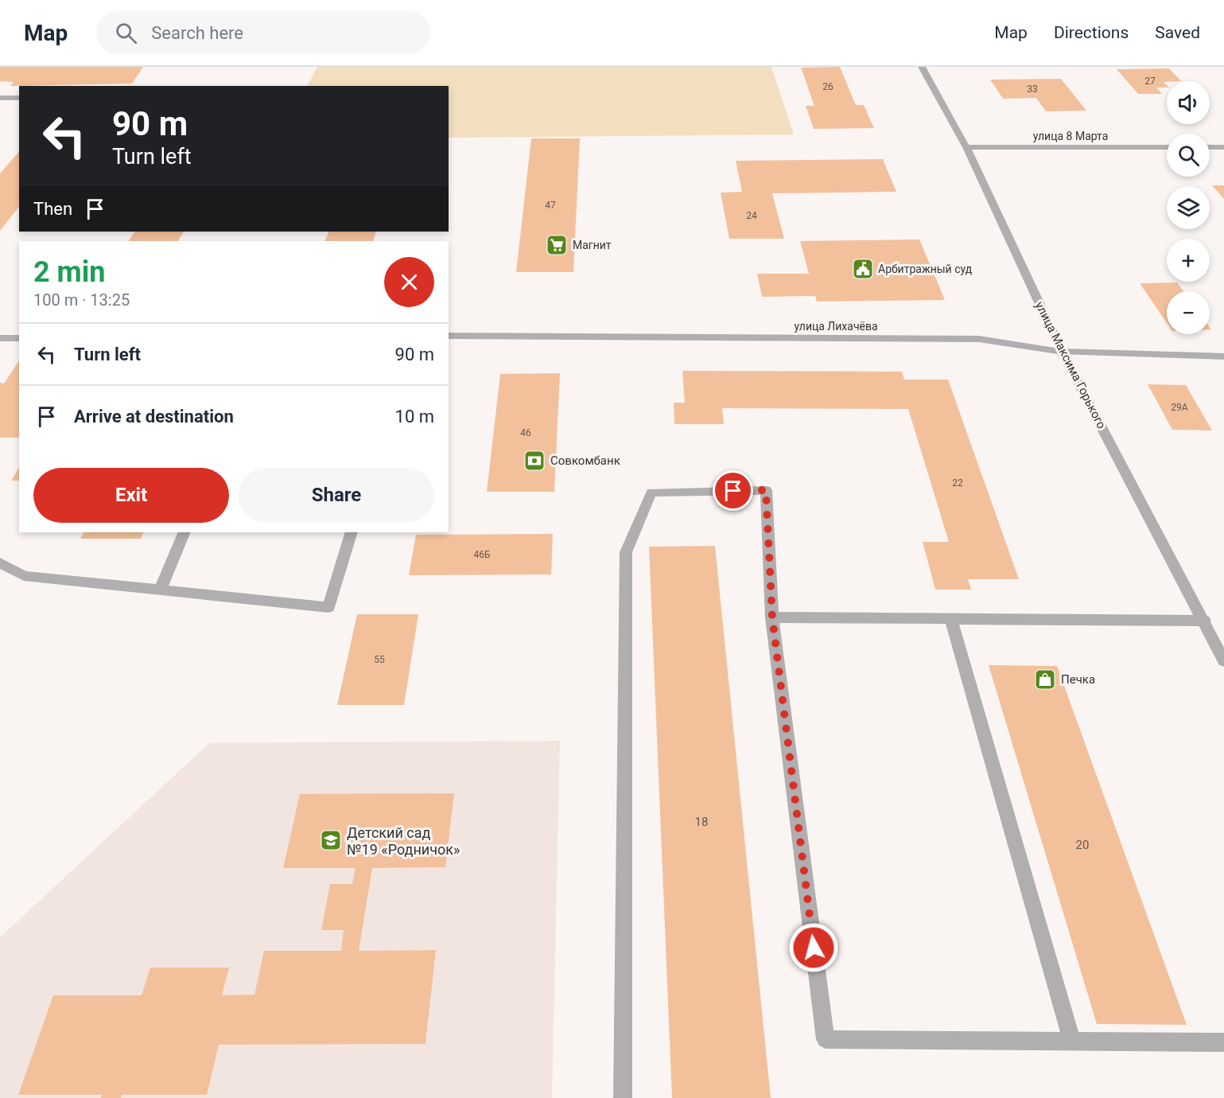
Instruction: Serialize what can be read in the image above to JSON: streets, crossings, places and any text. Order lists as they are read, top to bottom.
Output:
{
  "streets": {
    "street": ["улица 8 Марта", "улица Лихачёва", "улица Максима Горького"]
  },
  "crossings": [
    ["улица 8 Марта", "улица Максима Горького"],
    ["улица Лихачёва", "улица Максима Горького"]
  ],
  "places": {
    "supermarket": ["Магнит"],
    "public building": ["Арбитражный суд"],
    "bank": ["Совкомбанк"],
    "shop": ["Печка"],
    "school or university": ["Детский сад №19 «Родничок»"]
  },
  "house_numbers": [
    "27",
    "26",
    "33",
    "47",
    "24",
    "29А",
    "46",
    "22",
    "46Б",
    "55",
    "18",
    "20"
  ],
  "page": {
    "header": "Map",
    "search": "Search here",
    "nav": ["Map", "Directions", "Saved"],
    "map_buttons": ["+", "−"],
    "turn": ["90 m", "Turn left"],
    "then": "Then",
    "heading": ["2 min", "100 m · 13:25"],
    "list": [
      {
        "name": "Turn left",
        "value": "90 m"
      },
      {
        "name": "Arrive at destination",
        "value": "10 m"
      }
    ],
    "buttons": ["Exit", "Share"]
  }
}
